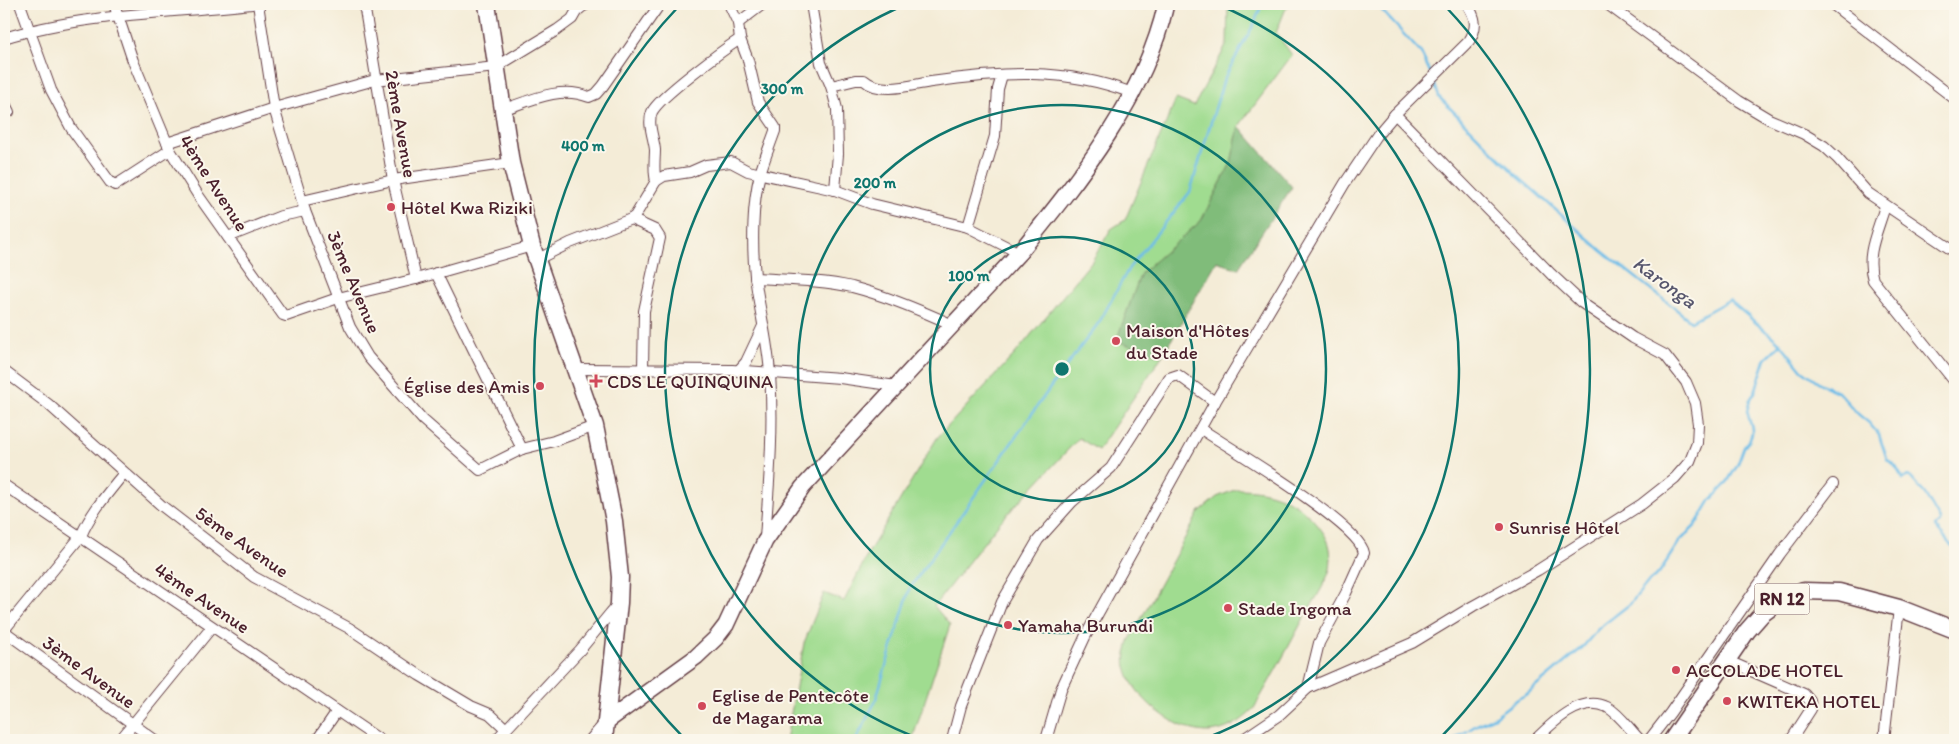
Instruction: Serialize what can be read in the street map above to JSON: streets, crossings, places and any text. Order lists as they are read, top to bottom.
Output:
{
  "streets": {
    "main road": ["RN 12"],
    "street": [
      "2ème Avenue",
      "4ème Avenue",
      "3ème Avenue",
      "5ème Avenue"
    ]
  },
  "crossings": [
    ["4ème Avenue", "3ème Avenue"]
  ],
  "water": ["Karonga"],
  "places": {
    "other": [
      "Hôtel Kwa Riziki",
      "Maison d'Hôtes du Stade",
      "Église des Amis",
      "Sunrise Hôtel",
      "Stade Ingoma",
      "Yamaha Burundi",
      "ACCOLADE HOTEL",
      "KWITEKA HOTEL",
      "Eglise de Pentecôte de Magarama"
    ],
    "health": ["CDS LE QUINQUINA"]
  },
  "rings": [
    "300 m",
    "400 m",
    "200 m",
    "100 m"
  ]
}
